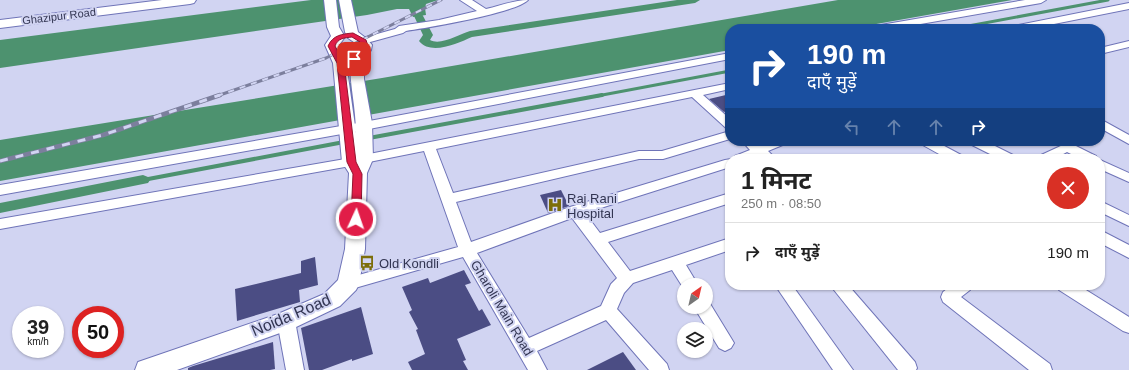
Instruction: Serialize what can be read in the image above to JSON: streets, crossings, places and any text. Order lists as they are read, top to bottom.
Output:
{
  "streets": {
    "main road": ["Ghazipur Road", "Noida Road"],
    "street": ["Gharoli Main Road"]
  },
  "crossings": [
    ["Gharoli Main Road", "Noida Road"]
  ],
  "places": {
    "hospital": ["Raj Rani Hospital"],
    "bus stop": ["Old Kondli"]
  },
  "north": "top right",
  "page": {
    "turn": ["190 m", "दाएँ मुड़ें"],
    "heading": ["1 मिनट", "250 m · 08:50"],
    "list": [
      {
        "name": "दाएँ मुड़ें",
        "value": "190 m"
      }
    ],
    "speed": "39 km/h",
    "limit": "50"
  }
}
